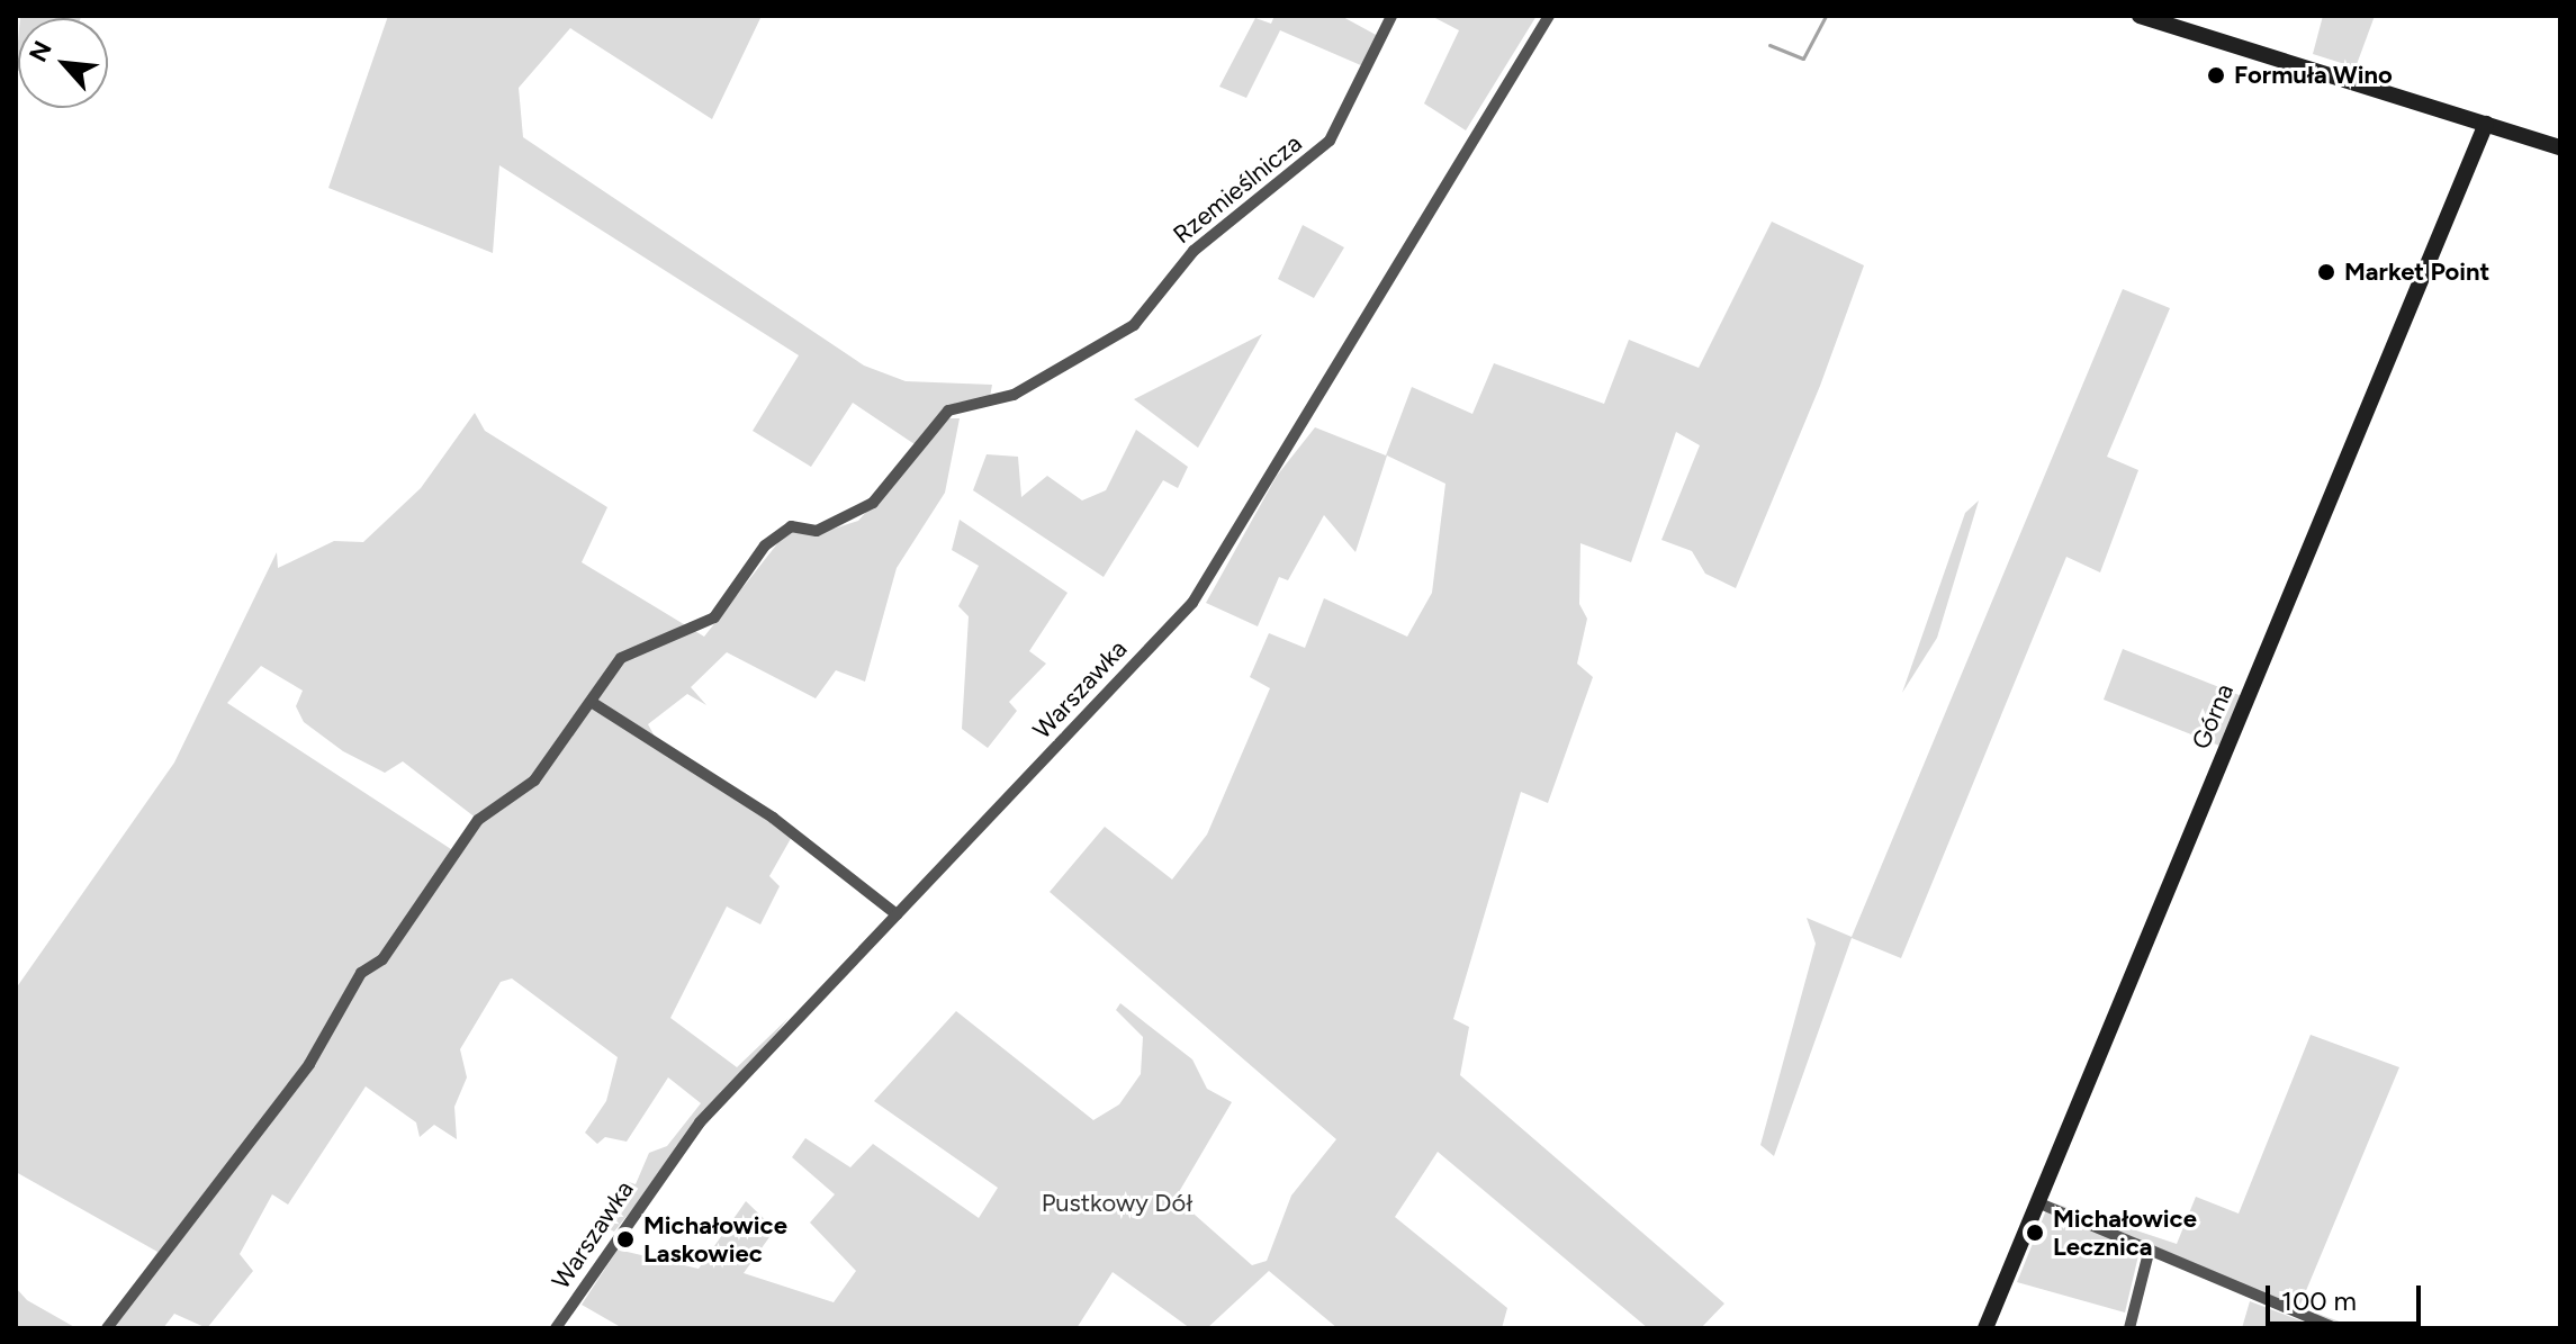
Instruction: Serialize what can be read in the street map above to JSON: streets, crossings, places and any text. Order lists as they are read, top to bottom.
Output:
{
  "streets": {
    "street": ["Rzemieślnicza", "Warszawka", "Górna"]
  },
  "parks": ["Pustkowy Dół"],
  "places": [
    "Formuła Wino",
    "Market Point",
    "Michałowice Lecznica",
    "Michałowice Laskowiec"
  ],
  "scale_bar": "100 m",
  "north": "top left"
}
